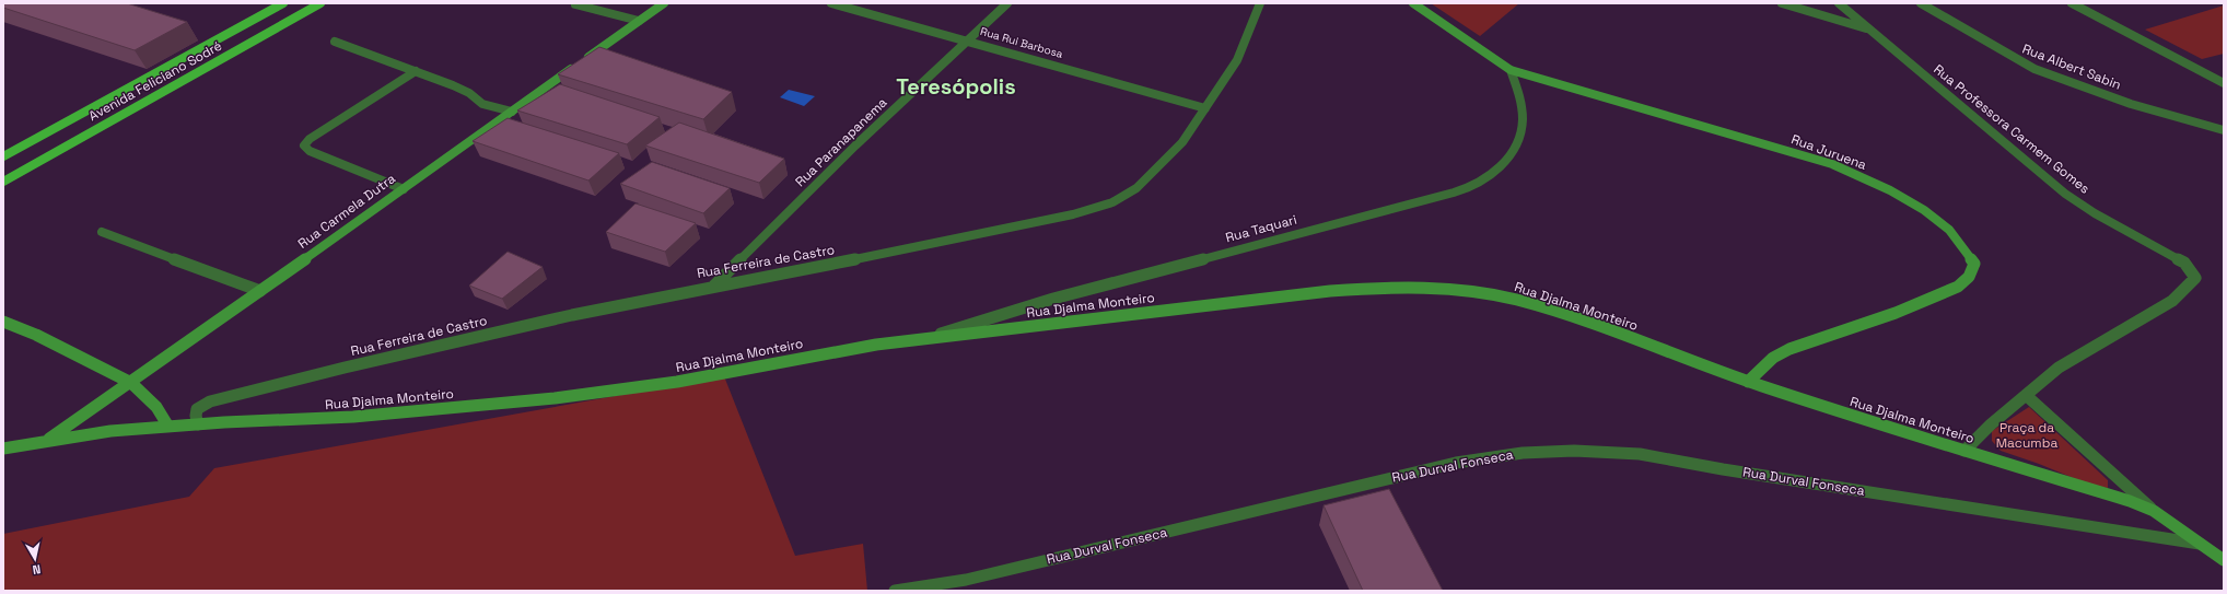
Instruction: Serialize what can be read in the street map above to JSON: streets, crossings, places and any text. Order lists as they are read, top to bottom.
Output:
{
  "streets": {
    "main road": [
      "Avenida Feliciano Sodré",
      "Rua Juruena",
      "Rua Carmela Dutra",
      "Rua Djalma Monteiro"
    ],
    "street": [
      "Rua Rui Barbosa",
      "Rua Albert Sabin",
      "Rua Professora Carmem Gomes",
      "Rua Paranapanema",
      "Rua Taquari",
      "Rua Ferreira de Castro",
      "Rua Durval Fonseca"
    ]
  },
  "crossings": [
    ["Rua Rui Barbosa", "Rua Paranapanema"],
    ["Rua Rui Barbosa", "Rua Ferreira de Castro"],
    ["Rua Professora Carmem Gomes", "Rua Djalma Monteiro"],
    ["Rua Paranapanema", "Rua Ferreira de Castro"],
    ["Rua Juruena", "Rua Taquari"],
    ["Rua Juruena", "Rua Djalma Monteiro"],
    ["Rua Carmela Dutra", "Rua Djalma Monteiro"],
    ["Rua Taquari", "Rua Djalma Monteiro"],
    ["Rua Ferreira de Castro", "Rua Djalma Monteiro"],
    ["Rua Djalma Monteiro", "Rua Durval Fonseca"]
  ],
  "districts": ["Teresópolis"],
  "parks": ["Praça da Macumba"],
  "north": "bottom"
}
